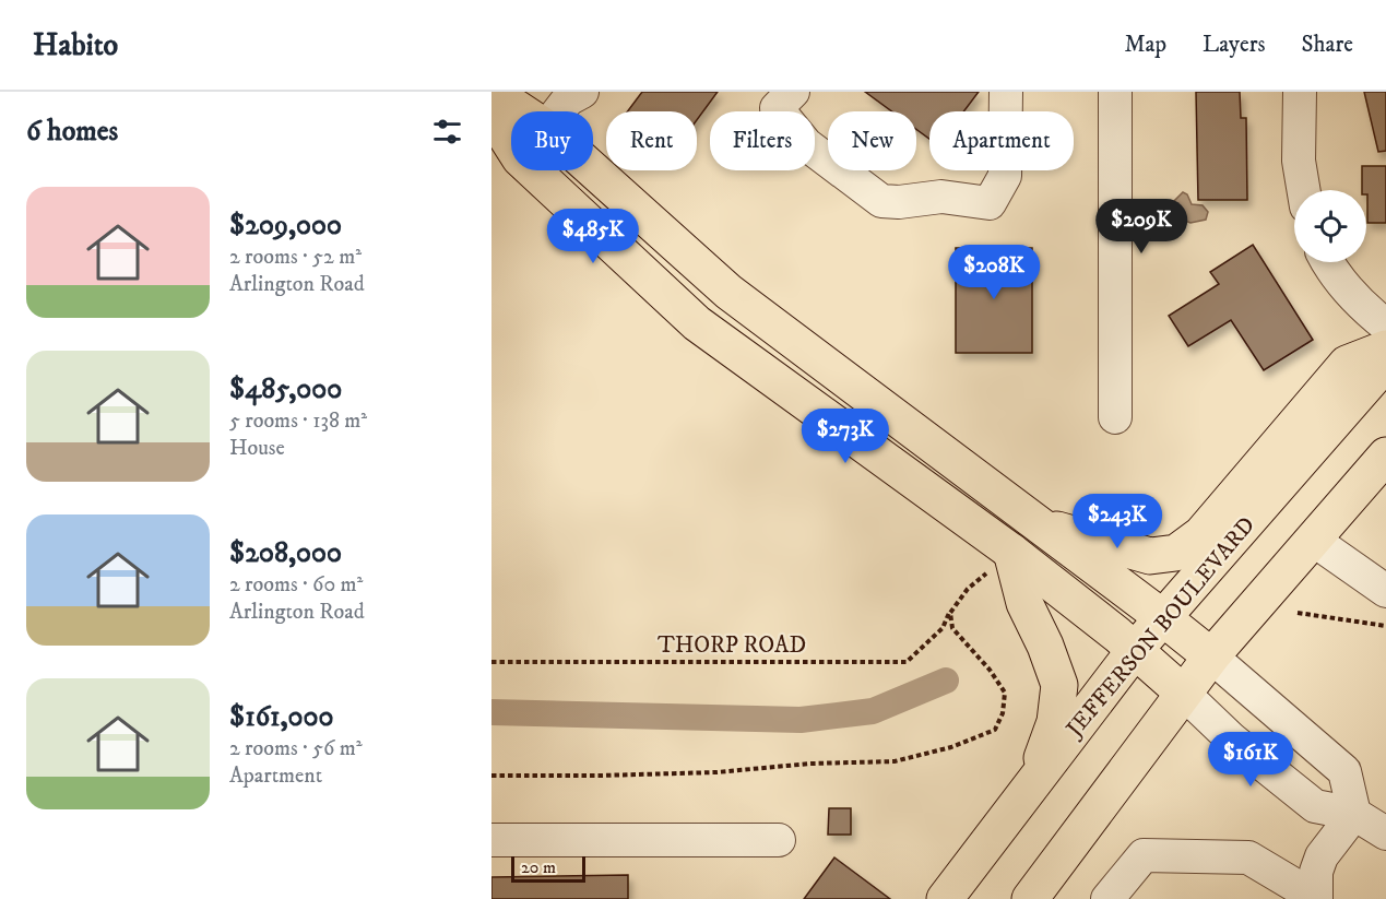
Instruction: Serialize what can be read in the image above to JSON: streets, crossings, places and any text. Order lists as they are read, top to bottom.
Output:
{
  "streets": {
    "main road": ["JEFFERSON BOULEVARD"],
    "path": ["THORP ROAD"]
  },
  "scale_bar": "20 m",
  "page": {
    "header": "Habito",
    "nav": ["Map", "Layers", "Share"],
    "heading": "6 homes",
    "chip": [
      "Buy",
      "Rent",
      "Filters",
      "New",
      "Apartment"
    ],
    "list": [
      {
        "name": "$209,000",
        "note": "2 rooms · 52 m² · Arlington Road"
      },
      {
        "name": "$485,000",
        "note": "5 rooms · 138 m² · House"
      },
      {
        "name": "$208,000",
        "note": "2 rooms · 60 m² · Arlington Road"
      },
      {
        "name": "$161,000",
        "note": "2 rooms · 56 m² · Apartment"
      }
    ],
    "price": [
      "$209K",
      "$485K",
      "$208K",
      "$273K",
      "$243K",
      "$161K"
    ],
    "scale": "20 m"
  }
}
